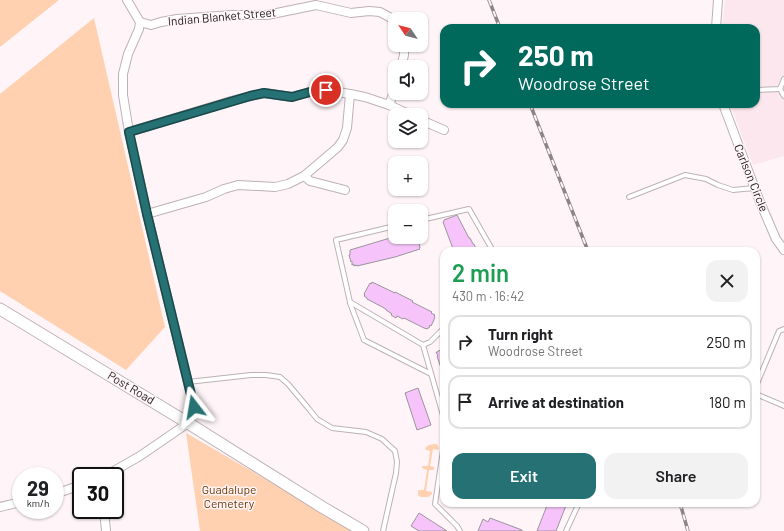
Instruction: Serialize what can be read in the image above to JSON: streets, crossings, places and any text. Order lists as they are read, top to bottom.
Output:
{
  "streets": {
    "street": ["Indian Blanket Street", "Carlson Circle", "Post Road"]
  },
  "parks": ["Guadalupe Cemetery"],
  "north": "top left",
  "page": {
    "map_buttons": ["+", "−"],
    "turn": ["250 m", "Woodrose Street"],
    "heading": ["2 min", "430 m · 16:42"],
    "list": [
      {
        "name": "Turn right",
        "note": "Woodrose Street",
        "value": "250 m"
      },
      {
        "name": "Arrive at destination",
        "value": "180 m"
      }
    ],
    "buttons": ["Exit", "Share"],
    "speed": "29 km/h",
    "limit": "30"
  }
}
